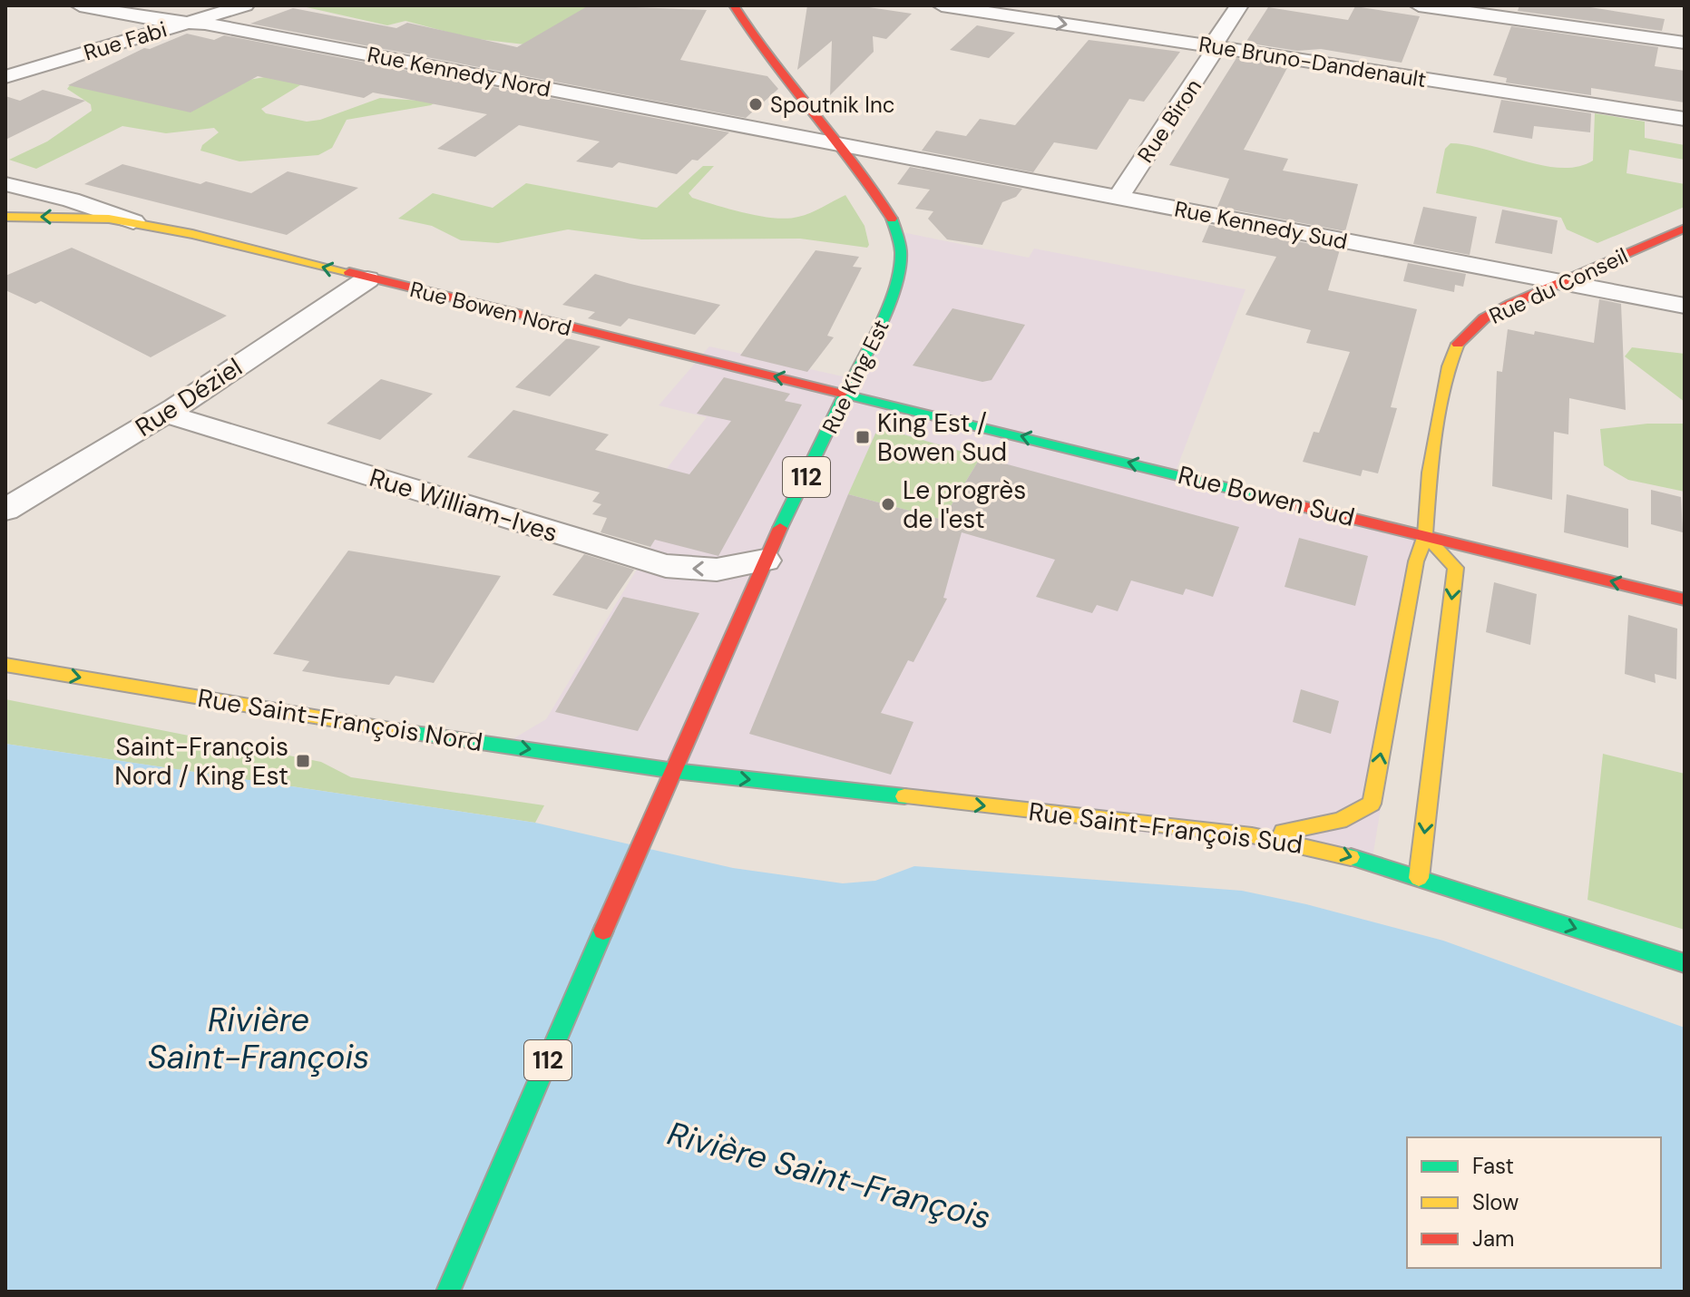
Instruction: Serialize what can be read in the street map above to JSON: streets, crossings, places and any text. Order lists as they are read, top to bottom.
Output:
{
  "streets": {
    "street": [
      "Rue Fabi",
      "Rue Bruno-Dandenault",
      "Rue Kennedy Nord",
      "Rue Biron",
      "Rue Kennedy Sud",
      "Rue du Conseil",
      "Rue Bowen Nord",
      "Rue King Est",
      "Rue Déziel",
      "112",
      "Rue Bowen Sud",
      "Rue William-Ives",
      "Rue Saint-François Nord",
      "Rue Saint-François Sud"
    ]
  },
  "crossings": [
    ["Rue Fabi", "Rue Kennedy Nord"],
    ["Rue Bruno-Dandenault", "Rue Biron"],
    ["Rue Kennedy Nord", "Rue Kennedy Sud"],
    ["Rue Kennedy Nord", "Rue King Est"],
    ["Rue Biron", "Rue Kennedy Sud"],
    ["Rue Kennedy Sud", "Rue du Conseil"],
    ["Rue Kennedy Sud", "Rue King Est"],
    ["Rue du Conseil", "Rue Bowen Sud"],
    ["Rue du Conseil", "Rue Saint-François Sud"],
    ["Rue Bowen Nord", "Rue King Est"],
    ["Rue Bowen Nord", "Rue Déziel"],
    ["Rue Bowen Nord", "Rue Bowen Sud"],
    ["Rue King Est", "112"],
    ["Rue King Est", "Rue Bowen Sud"],
    ["Rue King Est", "Rue William-Ives"],
    ["Rue King Est", "Rue Saint-François Nord"],
    ["Rue King Est", "Rue Saint-François Sud"],
    ["Rue Déziel", "Rue William-Ives"],
    ["112", "Rue Saint-François Nord"],
    ["112", "Rue Saint-François Sud"],
    ["Rue Saint-François Nord", "Rue Saint-François Sud"]
  ],
  "one_way": [
    "Rue Bruno-Dandenault",
    "Rue du Conseil",
    "Rue Bowen Nord",
    "Rue Bowen Sud",
    "Rue William-Ives",
    "Rue Saint-François Nord",
    "Rue Saint-François Sud"
  ],
  "water": ["Rivière Saint-François"],
  "places": {
    "other": ["Spoutnik Inc", "Le progrès de l'est"],
    "transit": ["King Est / Bowen Sud", "Saint-François Nord / King Est"]
  },
  "legend": ["Fast", "Slow", "Jam"]
}
